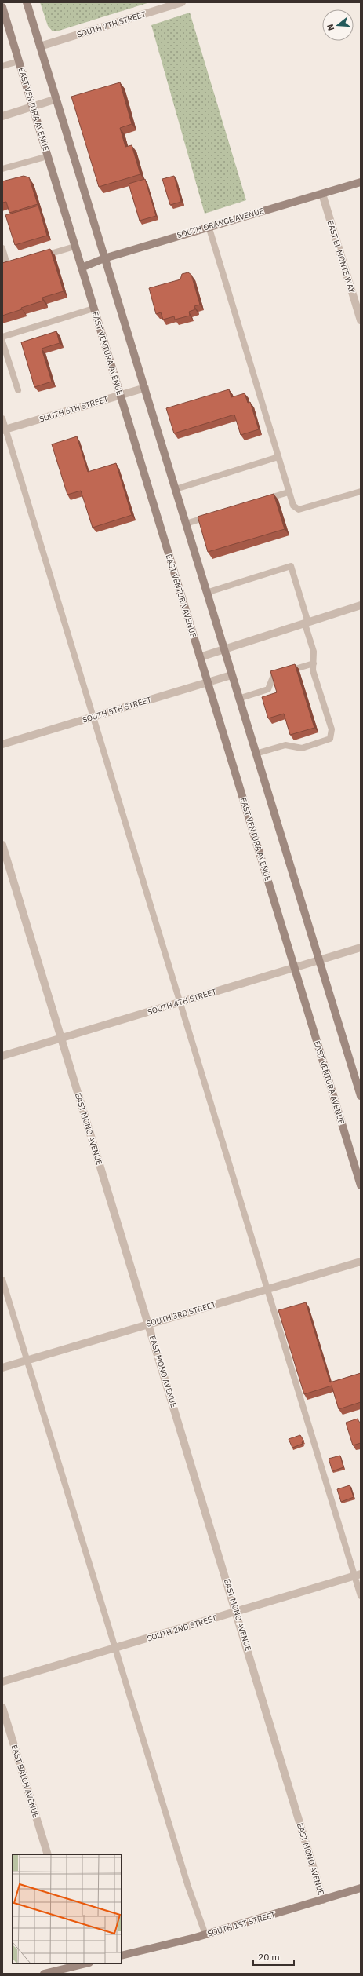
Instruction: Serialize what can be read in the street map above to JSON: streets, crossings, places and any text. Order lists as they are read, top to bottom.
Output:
{
  "streets": {
    "main road": ["EAST VENTURA AVENUE", "SOUTH ORANGE AVENUE", "SOUTH 1ST STREET"],
    "street": [
      "SOUTH 7TH STREET",
      "EAST EL MONTE WAY",
      "SOUTH 6TH STREET",
      "SOUTH 5TH STREET",
      "SOUTH 4TH STREET",
      "EAST MONO AVENUE",
      "SOUTH 3RD STREET",
      "SOUTH 2ND STREET",
      "EAST BALCH AVENUE"
    ]
  },
  "crossings": [
    ["EAST VENTURA AVENUE", "SOUTH ORANGE AVENUE"],
    ["EAST VENTURA AVENUE", "SOUTH 6TH STREET"],
    ["EAST VENTURA AVENUE", "SOUTH 5TH STREET"],
    ["EAST VENTURA AVENUE", "SOUTH 4TH STREET"],
    ["SOUTH ORANGE AVENUE", "EAST EL MONTE WAY"],
    ["SOUTH 4TH STREET", "EAST MONO AVENUE"],
    ["EAST MONO AVENUE", "SOUTH 3RD STREET"],
    ["EAST MONO AVENUE", "SOUTH 2ND STREET"],
    ["EAST MONO AVENUE", "SOUTH 1ST STREET"]
  ],
  "scale_bar": "20 m",
  "north": "left"
}
